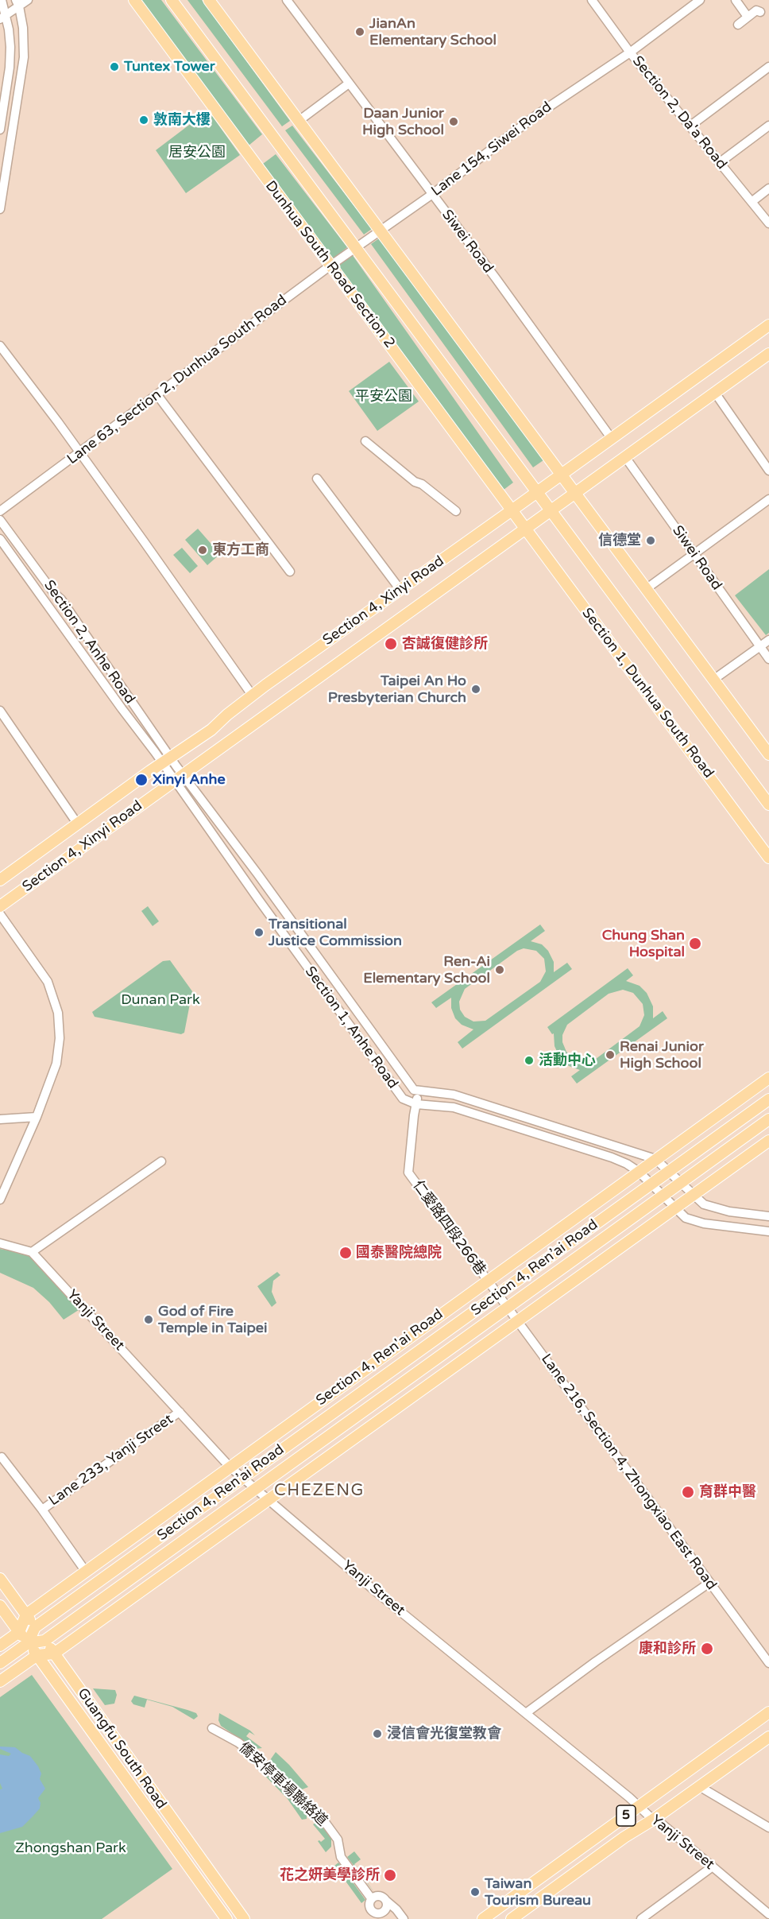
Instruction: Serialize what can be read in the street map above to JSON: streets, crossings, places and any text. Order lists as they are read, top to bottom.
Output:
{
  "streets": {
    "main road": [
      "Dunhua South Road Section 2",
      "Section 4, Xinyi Road",
      "Section 1, Dunhua South Road",
      "Section 4, Ren’ai Road",
      "Section 4, Ren'ai Road",
      "Guangfu South Road",
      "5"
    ],
    "street": [
      "Section 2, Da'a Road",
      "Lane 154, Siwei Road",
      "Siwei Road",
      "Lane 63, Section 2, Dunhua South Road",
      "Section 2, Anhe Road",
      "Section 1, Anhe Road",
      "仁愛路四段266巷",
      "Yanji Street",
      "Lane 233, Yanji Street",
      "Lane 216, Section 4, Zhongxiao East Road",
      "僑安停車場聯絡道"
    ]
  },
  "crossings": [
    ["Section 2, Da'a Road", "Lane 154, Siwei Road"],
    ["Lane 154, Siwei Road", "Siwei Road"],
    ["Lane 154, Siwei Road", "Dunhua South Road Section 2"],
    ["Lane 154, Siwei Road", "Lane 63, Section 2, Dunhua South Road"],
    ["Siwei Road", "Section 4, Xinyi Road"],
    ["Dunhua South Road Section 2", "Lane 63, Section 2, Dunhua South Road"],
    ["Dunhua South Road Section 2", "Section 4, Xinyi Road"],
    ["Dunhua South Road Section 2", "Section 1, Dunhua South Road"],
    ["Section 4, Xinyi Road", "Section 2, Anhe Road"],
    ["Section 4, Xinyi Road", "Section 1, Dunhua South Road"],
    ["Section 4, Xinyi Road", "Section 1, Anhe Road"],
    ["Section 2, Anhe Road", "Section 1, Anhe Road"],
    ["Section 1, Anhe Road", "仁愛路四段266巷"],
    ["Section 1, Anhe Road", "Section 4, Ren’ai Road"],
    ["Section 1, Anhe Road", "Section 4, Ren'ai Road"],
    ["仁愛路四段266巷", "Section 4, Ren'ai Road"],
    ["仁愛路四段266巷", "Lane 216, Section 4, Zhongxiao East Road"],
    ["Section 4, Ren’ai Road", "Yanji Street"],
    ["Section 4, Ren’ai Road", "Lane 216, Section 4, Zhongxiao East Road"],
    ["Section 4, Ren’ai Road", "Guangfu South Road"],
    ["Yanji Street", "Section 4, Ren'ai Road"],
    ["Yanji Street", "Lane 233, Yanji Street"],
    ["Yanji Street", "5"],
    ["Section 4, Ren'ai Road", "Lane 216, Section 4, Zhongxiao East Road"],
    ["Section 4, Ren'ai Road", "Guangfu South Road"]
  ],
  "districts": ["CHEZENG"],
  "parks": [
    "居安公園",
    "平安公園",
    "Dunan Park",
    "Zhongshan Park"
  ],
  "places": [
    "JianAn Elementary School",
    "Tuntex Tower",
    "敦南大樓",
    "Daan Junior High School",
    "信德堂",
    "東方工商",
    "杏誠復健診所",
    "Taipei An Ho Presbyterian Church",
    "Xinyi Anhe",
    "Transitional Justice Commission",
    "Chung Shan Hospital",
    "Ren-Ai Elementary School",
    "Renai Junior High School",
    "活動中心",
    "國泰醫院總院",
    "God of Fire Temple in Taipei",
    "育群中醫",
    "康和診所",
    "浸信會光復堂教會",
    "花之妍美學診所",
    "Taiwan Tourism Bureau"
  ]
}
